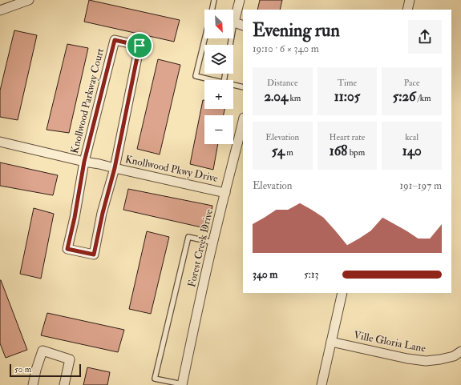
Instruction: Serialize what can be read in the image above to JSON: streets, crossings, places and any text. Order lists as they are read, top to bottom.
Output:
{
  "streets": {
    "street": [
      "Knollwood Parkway Court",
      "Knollwood Pkwy Drive",
      "Forest Creek Drive",
      "Ville Gloria Lane"
    ]
  },
  "crossings": [
    ["Knollwood Parkway Court", "Knollwood Pkwy Drive"],
    ["Knollwood Pkwy Drive", "Forest Creek Drive"]
  ],
  "scale_bar": "50 m",
  "north": "bottom right",
  "page": {
    "map_buttons": ["+", "−"],
    "heading": ["Evening run", "19:10 · 6 × 340 m"],
    "stats": [
      ["Distance", "2.04 km"],
      ["Time", "11:05"],
      ["Pace", "5:26 /km"],
      ["Elevation", "54 m"],
      ["Heart rate", "168 bpm"],
      ["kcal", "140"]
    ],
    "chart": ["Elevation", "191–197 m"],
    "list": [
      {
        "name": "340 m",
        "note": "5:13"
      }
    ],
    "scale": "50 m"
  }
}
